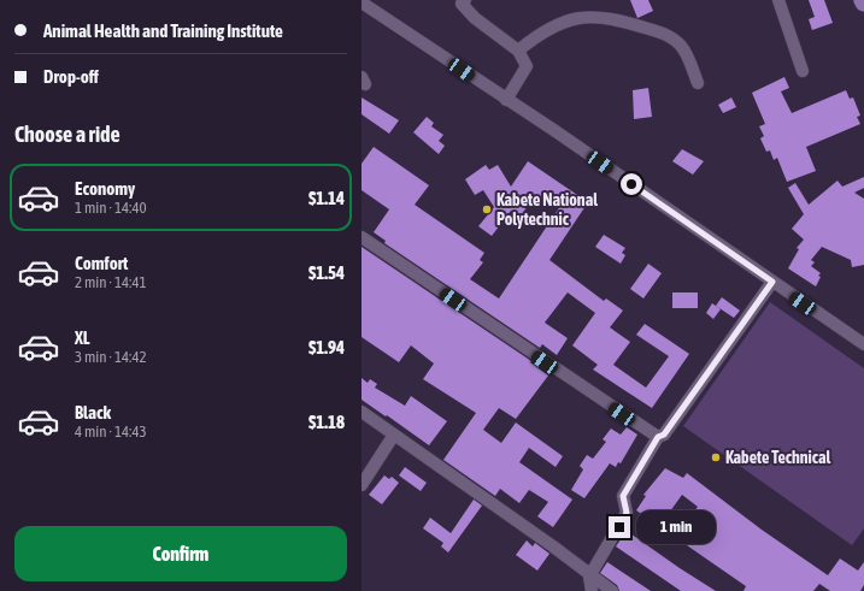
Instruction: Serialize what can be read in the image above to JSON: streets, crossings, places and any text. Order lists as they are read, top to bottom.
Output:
{
  "places": ["Kabete National Polytechnic", "Kabete Technical"],
  "page": {
    "banner": ["Animal Health and Training Institute", "Drop-off"],
    "heading": "Choose a ride",
    "list": [
      {
        "name": "Economy",
        "note": "1 min · 14:40",
        "value": "$1.14"
      },
      {
        "name": "Comfort",
        "note": "2 min · 14:41",
        "value": "$1.54"
      },
      {
        "name": "XL",
        "note": "3 min · 14:42",
        "value": "$1.94"
      },
      {
        "name": "Black",
        "note": "4 min · 14:43",
        "value": "$1.18"
      }
    ],
    "bubble": "1 min",
    "buttons": "Confirm"
  }
}
